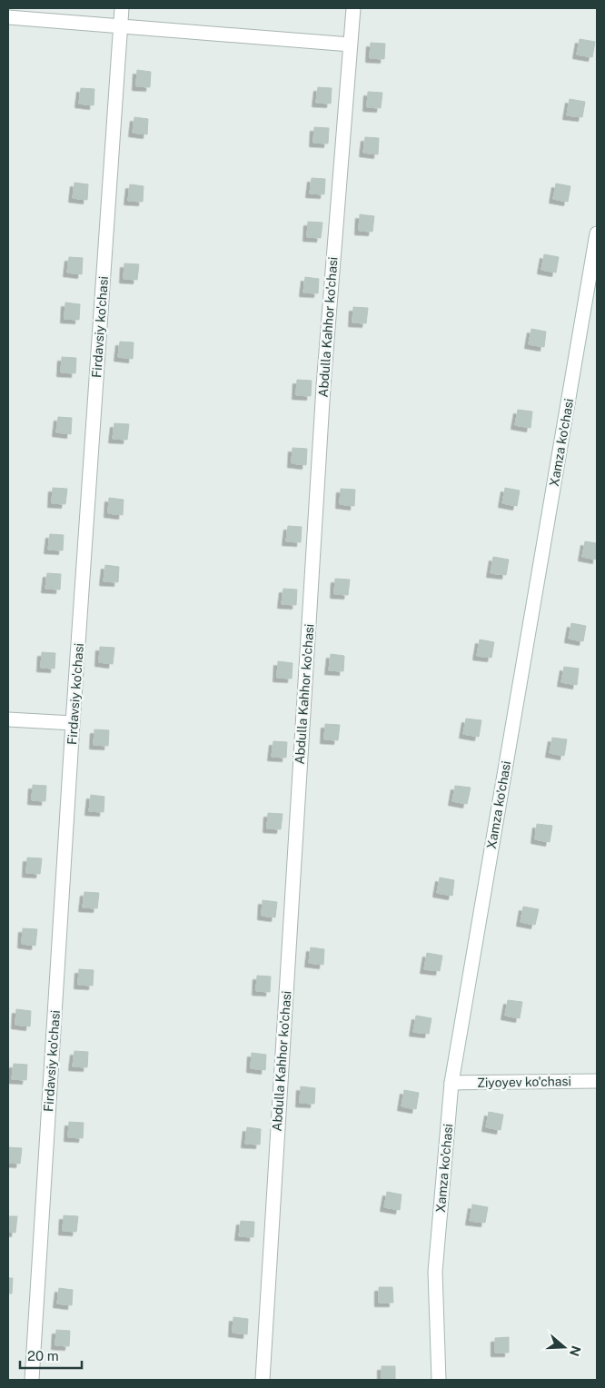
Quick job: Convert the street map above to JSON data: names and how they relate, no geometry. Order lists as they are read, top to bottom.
{
  "streets": {
    "street": [
      "Firdavsiy ko'chasi",
      "Abdulla Kahhor ko'chasi",
      "Xamza ko'chasi",
      "Ziyoyev ko'chasi"
    ]
  },
  "crossings": [
    ["Xamza ko'chasi", "Ziyoyev ko'chasi"]
  ],
  "scale_bar": "20 m",
  "north": "right"
}
